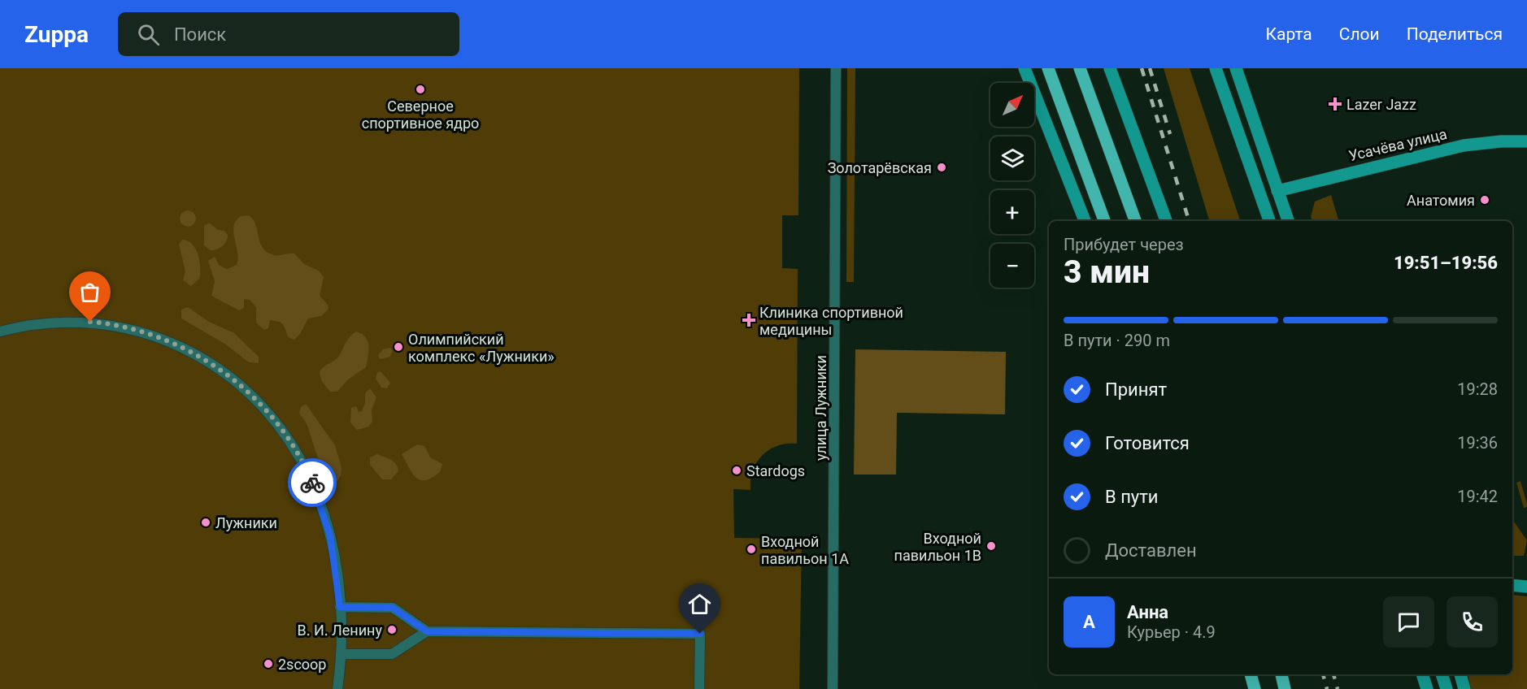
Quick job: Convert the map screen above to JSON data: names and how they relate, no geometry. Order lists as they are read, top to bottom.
{
  "streets": {
    "main road": ["Усачёва улица"],
    "street": ["улица Лужники"]
  },
  "places": {
    "other": [
      "Северное спортивное ядро",
      "Золотарёвская",
      "Анатомия",
      "Олимпийский комплекс «Лужники»",
      "Stardogs",
      "Лужники",
      "Входной павильон 1B",
      "Входной павильон 1A",
      "В. И. Ленину",
      "2scoop"
    ],
    "health": ["Lazer Jazz", "Клиника спортивной медицины"]
  },
  "north": "top right",
  "page": {
    "header": "Zuppa",
    "search": "Поиск",
    "nav": ["Карта", "Слои", "Поделиться"],
    "map_buttons": ["+", "−"],
    "heading": ["3 мин", "Прибудет через", "19:51–19:56"],
    "panel": ["Анна", "Курьер · 4.9"],
    "bar": "В пути · 290 m",
    "list": [
      ["Принят", "19:28"],
      ["Готовится", "19:36"],
      ["В пути", "19:42"],
      "Доставлен"
    ],
    "round": "А"
  }
}
